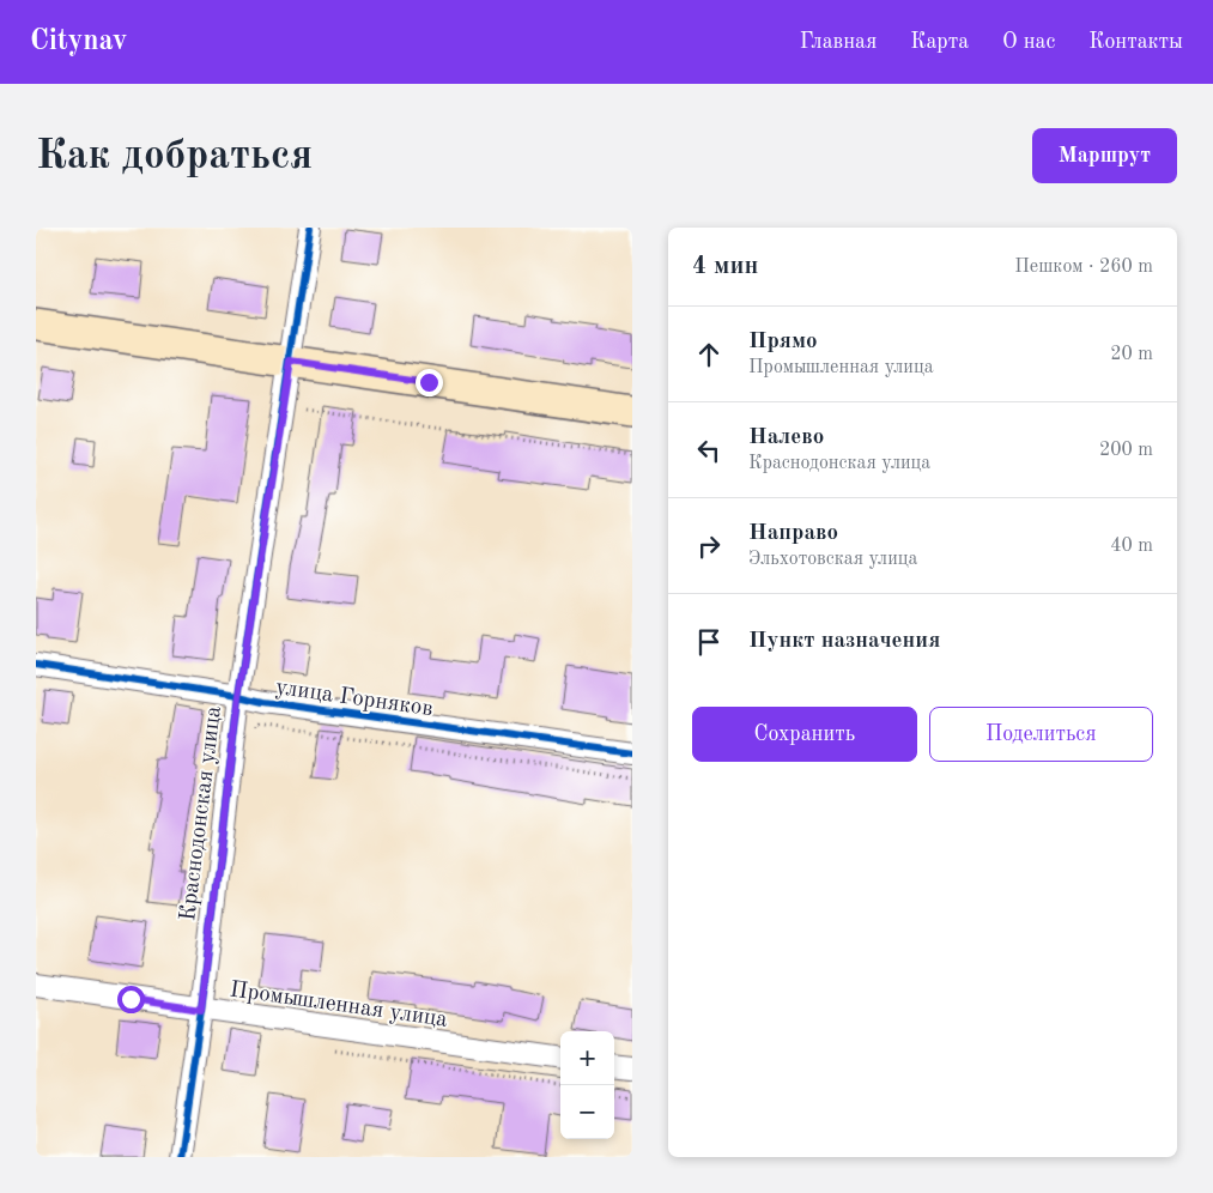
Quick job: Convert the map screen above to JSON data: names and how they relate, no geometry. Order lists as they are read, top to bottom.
{
  "streets": {
    "street": ["улица Горняков", "Краснодонская улица", "Промышленная улица"]
  },
  "crossings": [
    ["улица Горняков", "Краснодонская улица"],
    ["Краснодонская улица", "Промышленная улица"]
  ],
  "page": {
    "header": "Citynav",
    "nav": [
      "Главная",
      "Карта",
      "О нас",
      "Контакты"
    ],
    "buttons": [
      "Маршрут",
      ["Сохранить", "Поделиться"]
    ],
    "title": "Как добраться",
    "heading": ["4 мин", "Пешком · 260 m"],
    "list": [
      ["Прямо", "Промышленная улица", "20 m"],
      ["Налево", "Краснодонская улица", "200 m"],
      ["Направо", "Эльхотовская улица", "40 m"],
      "Пункт назначения"
    ],
    "map_buttons": ["+", "−"]
  }
}
